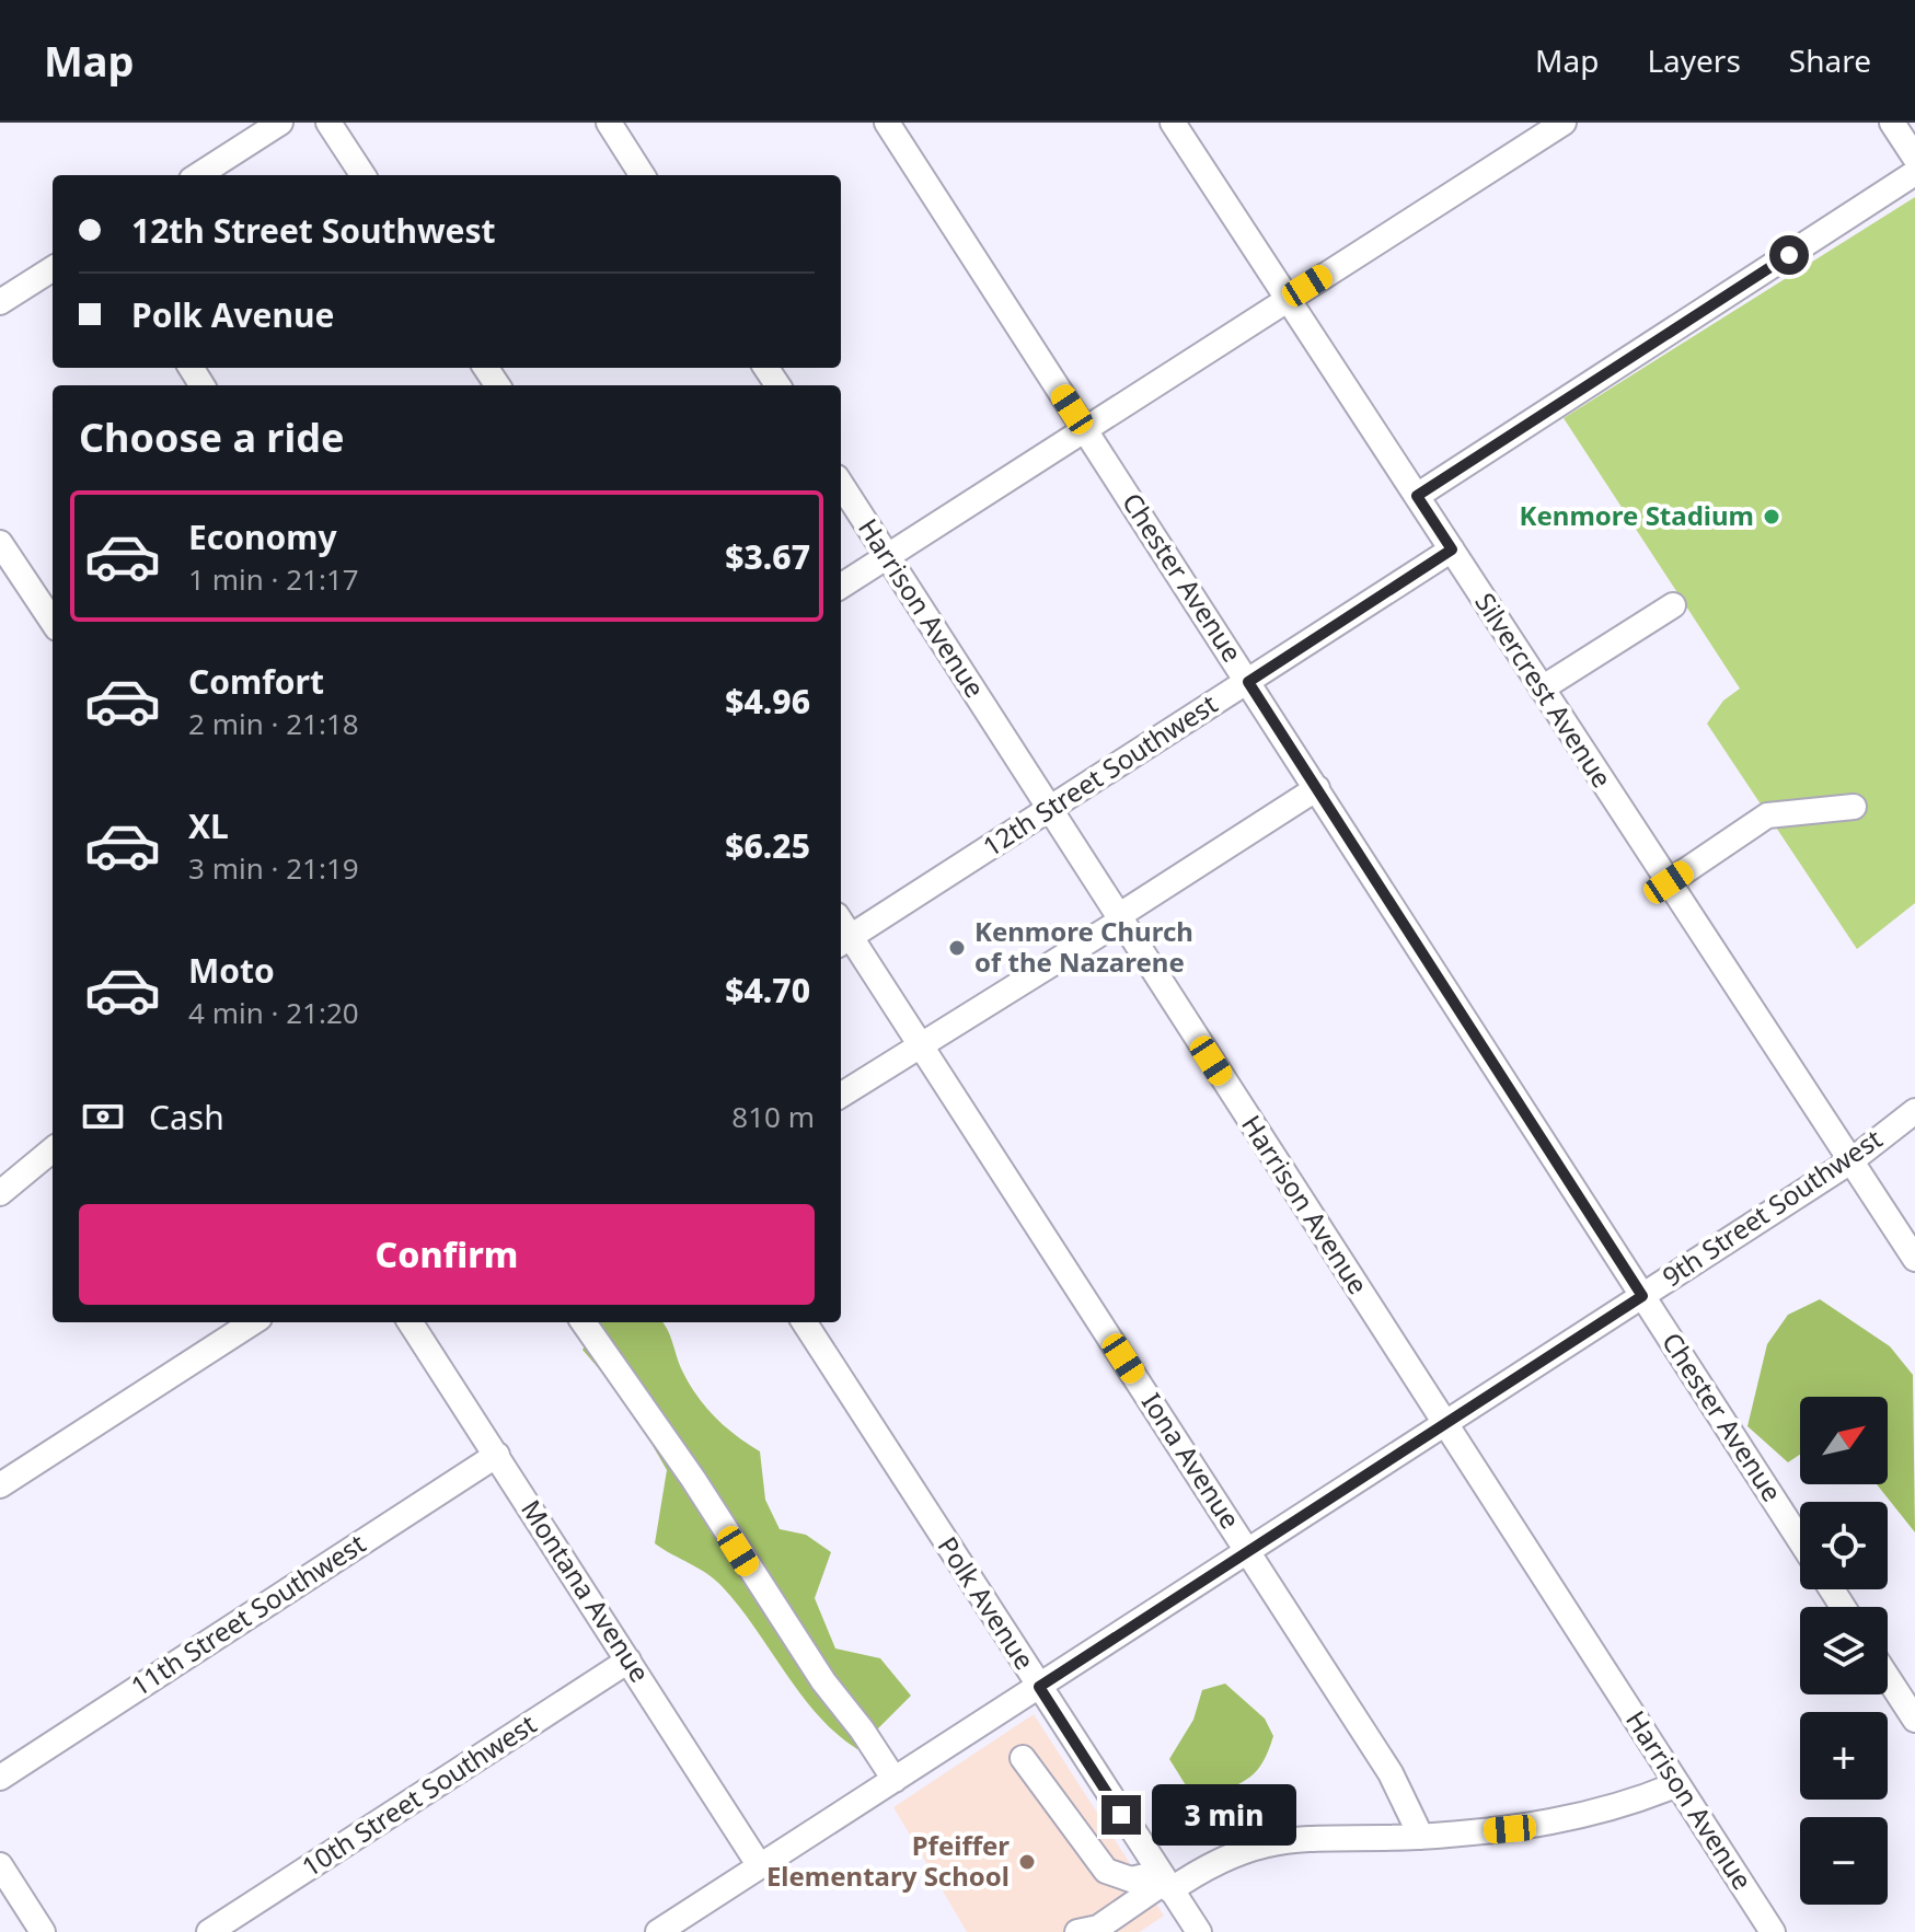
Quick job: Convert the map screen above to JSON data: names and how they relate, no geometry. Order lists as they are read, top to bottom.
{
  "streets": {
    "street": [
      "Chester Avenue",
      "Harrison Avenue",
      "Silvercrest Avenue",
      "12th Street Southwest",
      "9th Street Southwest",
      "Iona Avenue",
      "Montana Avenue",
      "Polk Avenue",
      "11th Street Southwest",
      "10th Street Southwest"
    ]
  },
  "crossings": [
    ["Chester Avenue", "12th Street Southwest"],
    ["Chester Avenue", "9th Street Southwest"],
    ["Harrison Avenue", "12th Street Southwest"],
    ["Harrison Avenue", "9th Street Southwest"],
    ["Silvercrest Avenue", "12th Street Southwest"],
    ["Silvercrest Avenue", "9th Street Southwest"],
    ["12th Street Southwest", "Iona Avenue"],
    ["9th Street Southwest", "Iona Avenue"],
    ["9th Street Southwest", "Montana Avenue"],
    ["9th Street Southwest", "Polk Avenue"],
    ["Montana Avenue", "11th Street Southwest"],
    ["Montana Avenue", "10th Street Southwest"]
  ],
  "places": ["Kenmore Stadium", "Kenmore Church of the Nazarene", "Pfeiffer Elementary School"],
  "north": "top right",
  "page": {
    "header": "Map",
    "nav": ["Map", "Layers", "Share"],
    "banner": ["12th Street Southwest", "Polk Avenue"],
    "heading": "Choose a ride",
    "list": [
      {
        "name": "Economy",
        "note": "1 min · 21:17",
        "value": "$3.67"
      },
      {
        "name": "Comfort",
        "note": "2 min · 21:18",
        "value": "$4.96"
      },
      {
        "name": "XL",
        "note": "3 min · 21:19",
        "value": "$6.25"
      },
      {
        "name": "Moto",
        "note": "4 min · 21:20",
        "value": "$4.70"
      }
    ],
    "pay": ["Cash", "810 m"],
    "buttons": "Confirm",
    "map_buttons": ["+", "−"],
    "bubble": "3 min"
  }
}
